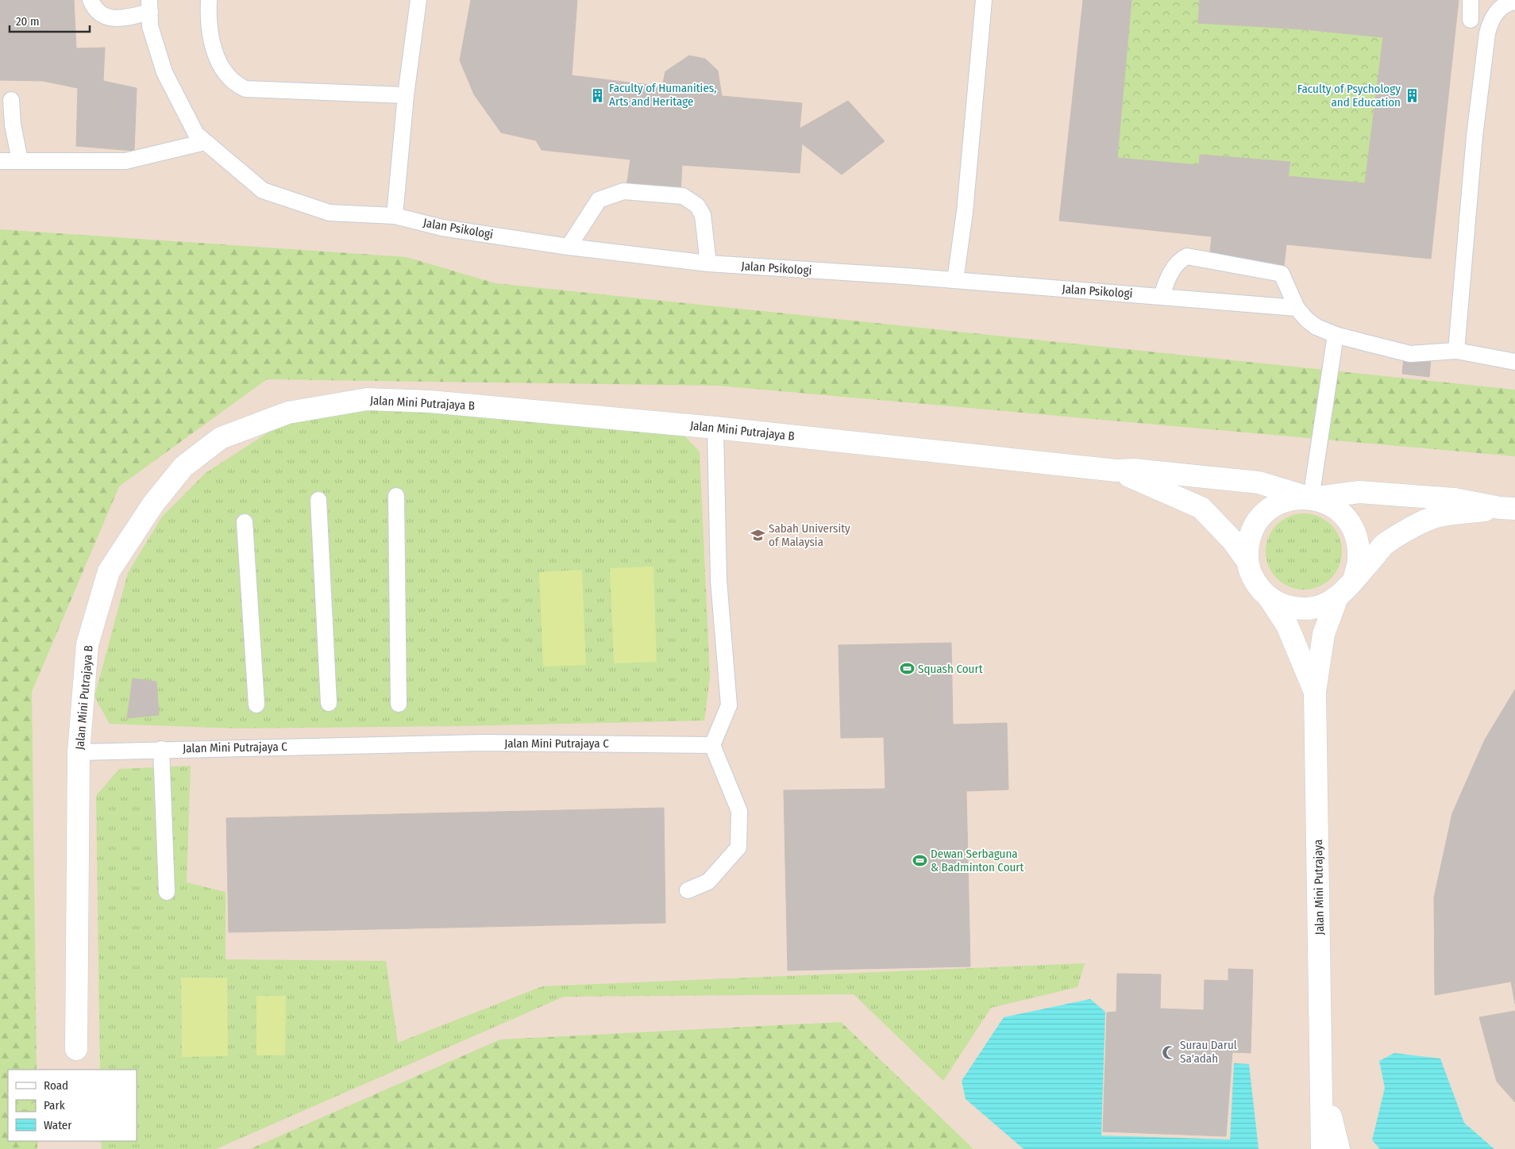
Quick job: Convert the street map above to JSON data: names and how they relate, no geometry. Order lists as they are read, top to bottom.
{
  "streets": {
    "street": ["Jalan Mini Putrajaya B", "Jalan Mini Putrajaya"],
    "lane": ["Jalan Psikologi", "Jalan Mini Putrajaya C"]
  },
  "crossings": [
    ["Jalan Mini Putrajaya B", "Jalan Mini Putrajaya C"]
  ],
  "places": {
    "building": ["Faculty of Humanities, Arts and Heritage", "Faculty of Psychology and Education"],
    "school or university": ["Sabah University of Malaysia"],
    "sports": ["Squash Court", "Dewan Serbaguna & Badminton Court"],
    "mosque": ["Surau Darul Sa'adah"]
  },
  "legend": ["Road", "Park", "Water"],
  "scale_bar": "20 m"
}
